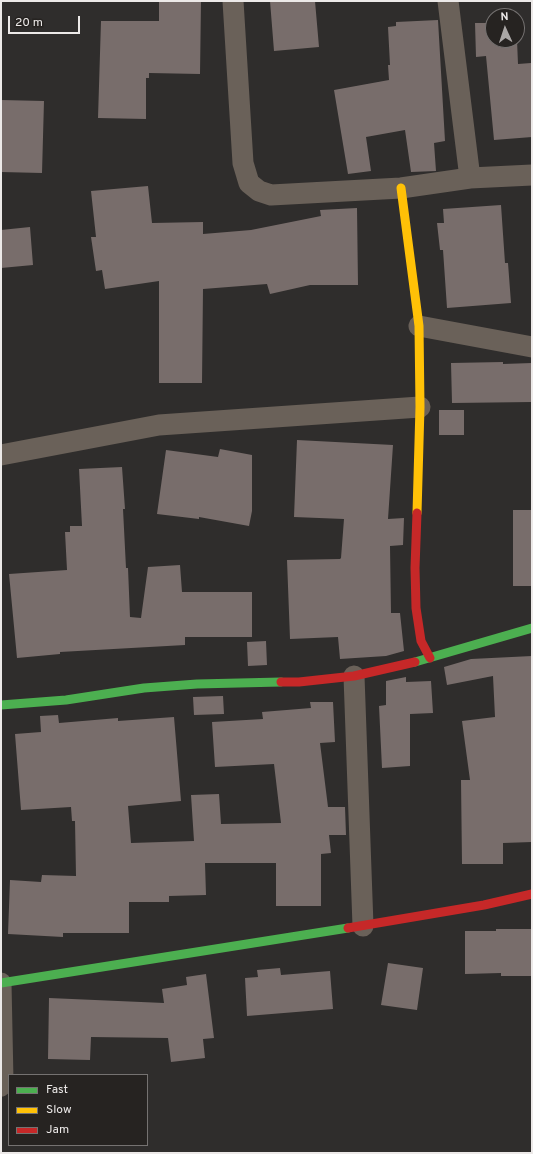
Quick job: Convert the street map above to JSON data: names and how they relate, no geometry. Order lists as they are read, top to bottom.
{
  "legend": ["Fast", "Slow", "Jam"],
  "scale_bar": "20 m",
  "north": "top"
}
